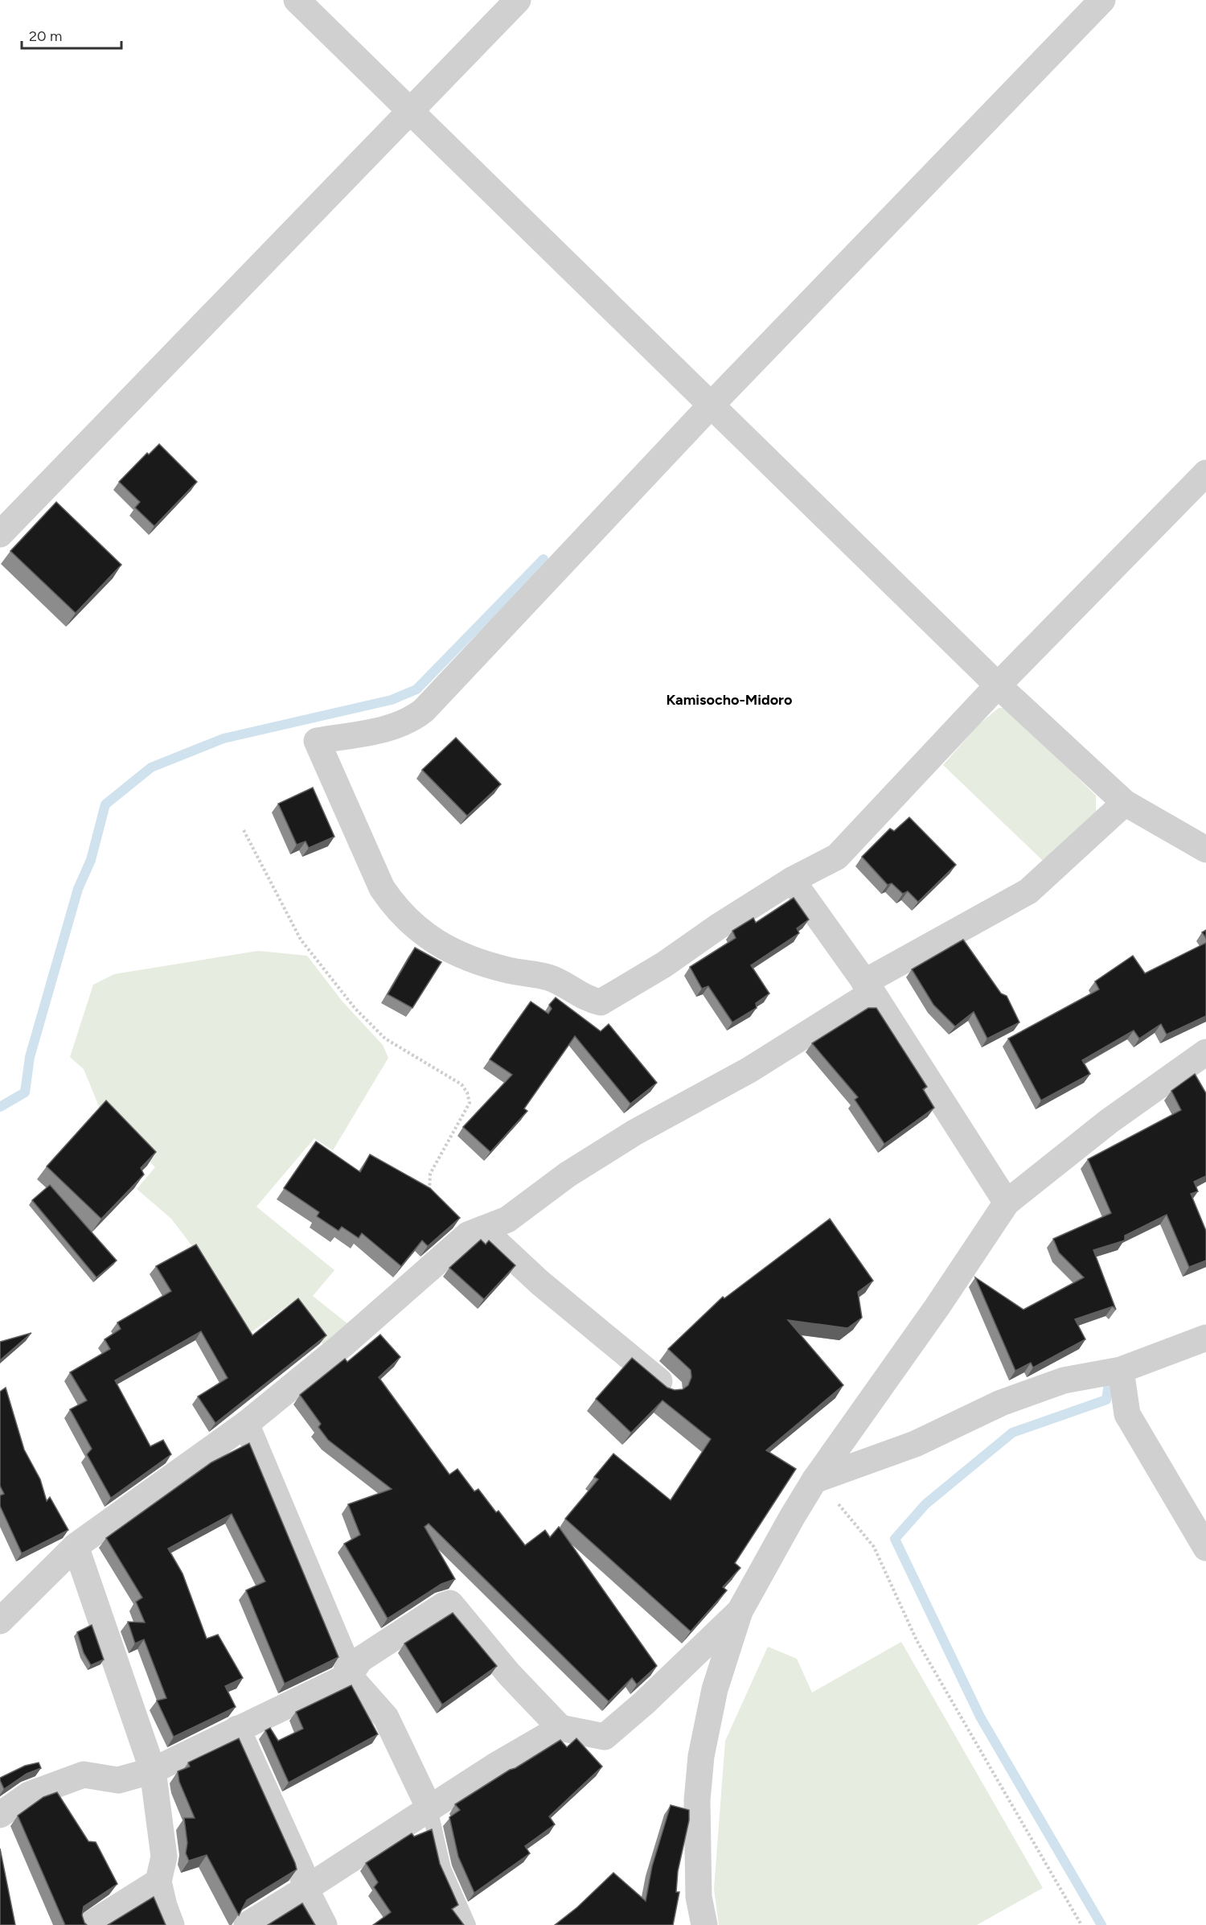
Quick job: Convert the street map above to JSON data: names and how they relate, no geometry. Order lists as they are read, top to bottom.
{
  "districts": ["Kamisocho-Midoro"],
  "scale_bar": "20 m"
}
